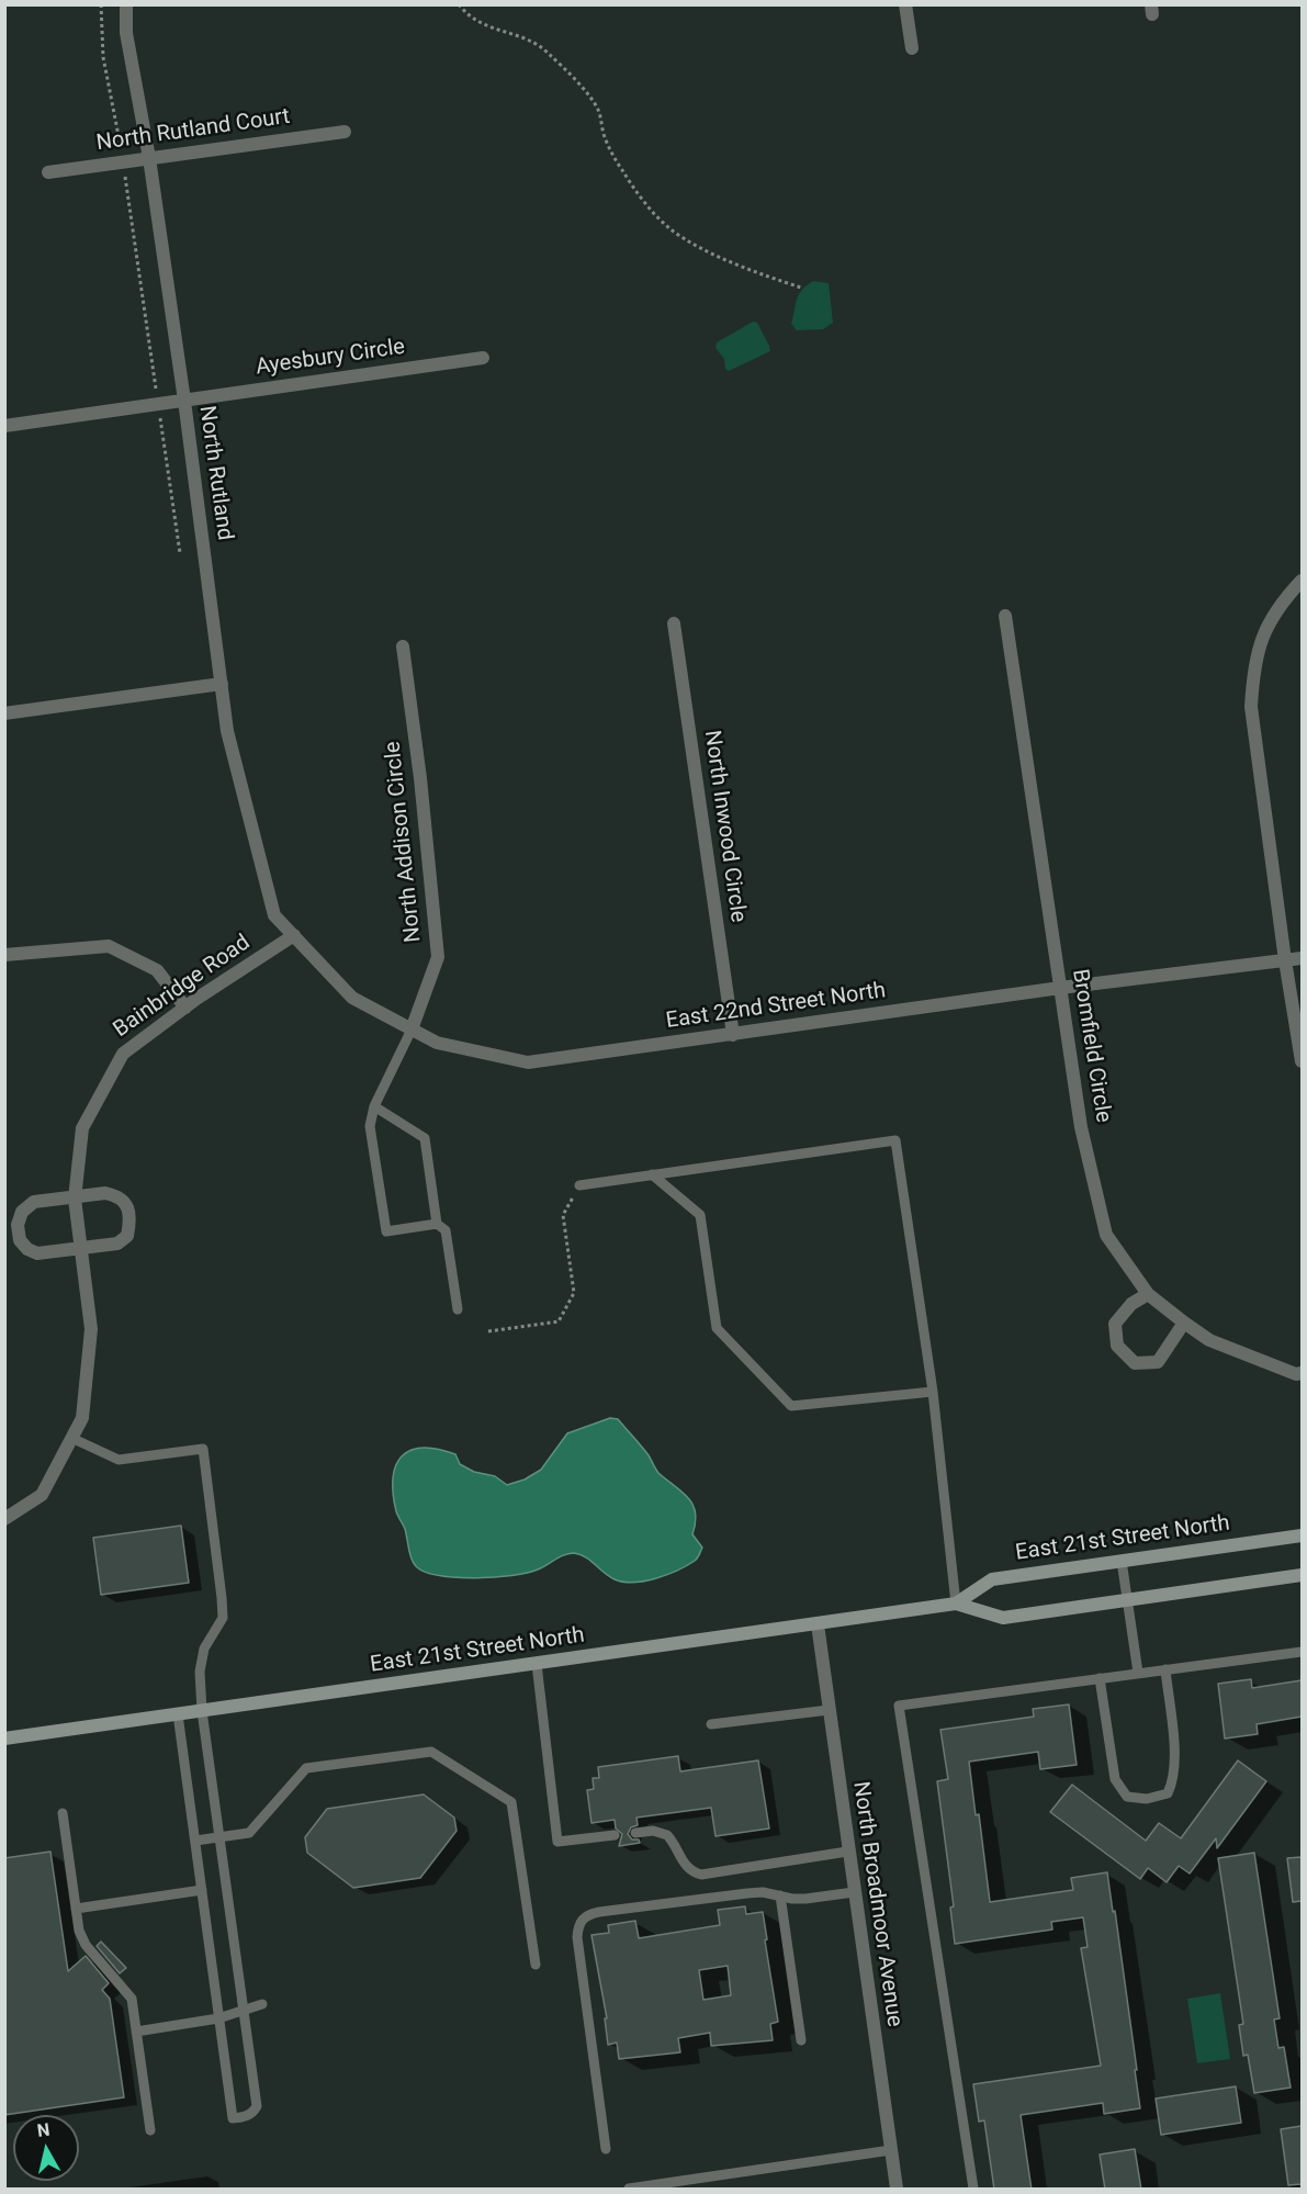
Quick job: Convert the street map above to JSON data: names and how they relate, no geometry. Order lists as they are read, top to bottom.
{
  "streets": {
    "main road": ["East 21st Street North"],
    "street": [
      "North Rutland Court",
      "Ayesbury Circle",
      "North Rutland",
      "North Inwood Circle",
      "North Addison Circle",
      "Bainbridge Road",
      "East 22nd Street North",
      "Bromfield Circle",
      "North Broadmoor Avenue"
    ]
  },
  "crossings": [
    ["North Rutland Court", "North Rutland"],
    ["Ayesbury Circle", "North Rutland"],
    ["North Rutland", "Bainbridge Road"],
    ["North Rutland", "East 22nd Street North"],
    ["North Inwood Circle", "East 22nd Street North"],
    ["North Addison Circle", "East 22nd Street North"],
    ["Bainbridge Road", "East 22nd Street North"],
    ["East 22nd Street North", "Bromfield Circle"],
    ["East 21st Street North", "North Broadmoor Avenue"]
  ],
  "north": "top"
}
